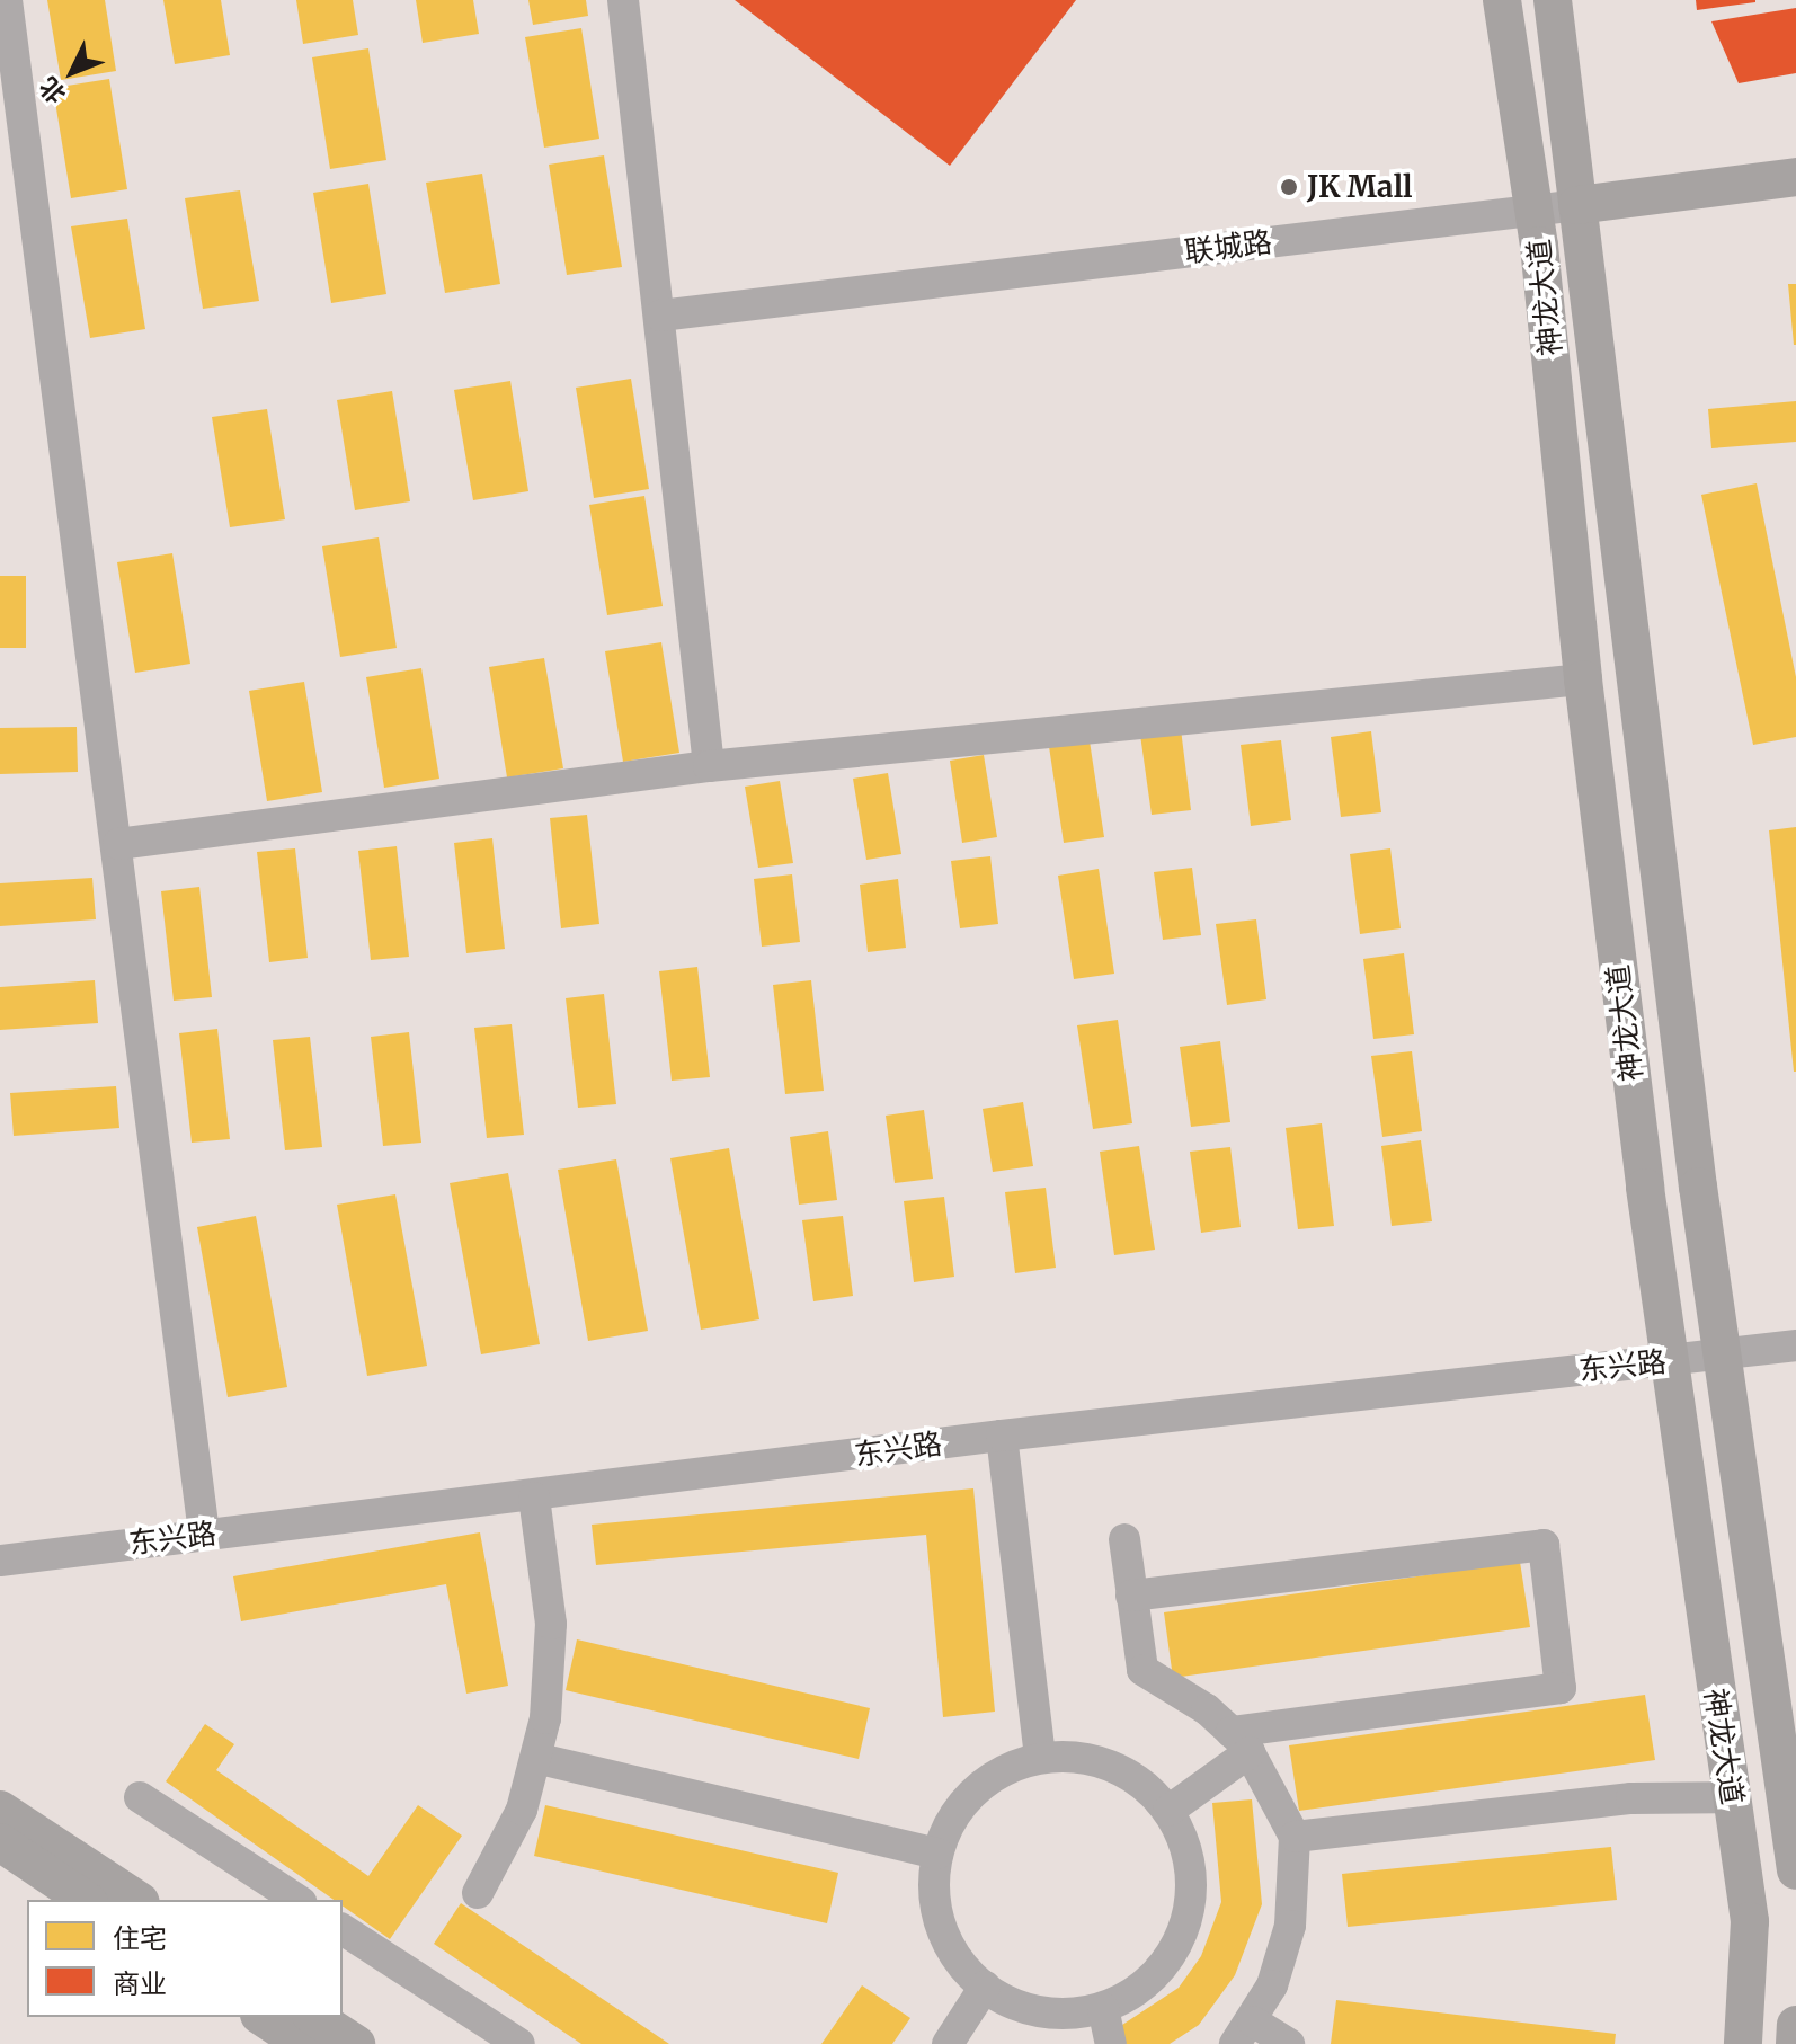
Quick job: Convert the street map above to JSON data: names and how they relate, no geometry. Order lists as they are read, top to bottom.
{
  "streets": {
    "main road": ["联城路", "神龙大道"],
    "street": ["东兴路"]
  },
  "crossings": [
    ["联城路", "神龙大道"],
    ["神龙大道", "东兴路"]
  ],
  "places": ["JK Mall"],
  "legend": ["住宅", "商业"],
  "north": "bottom left"
}
